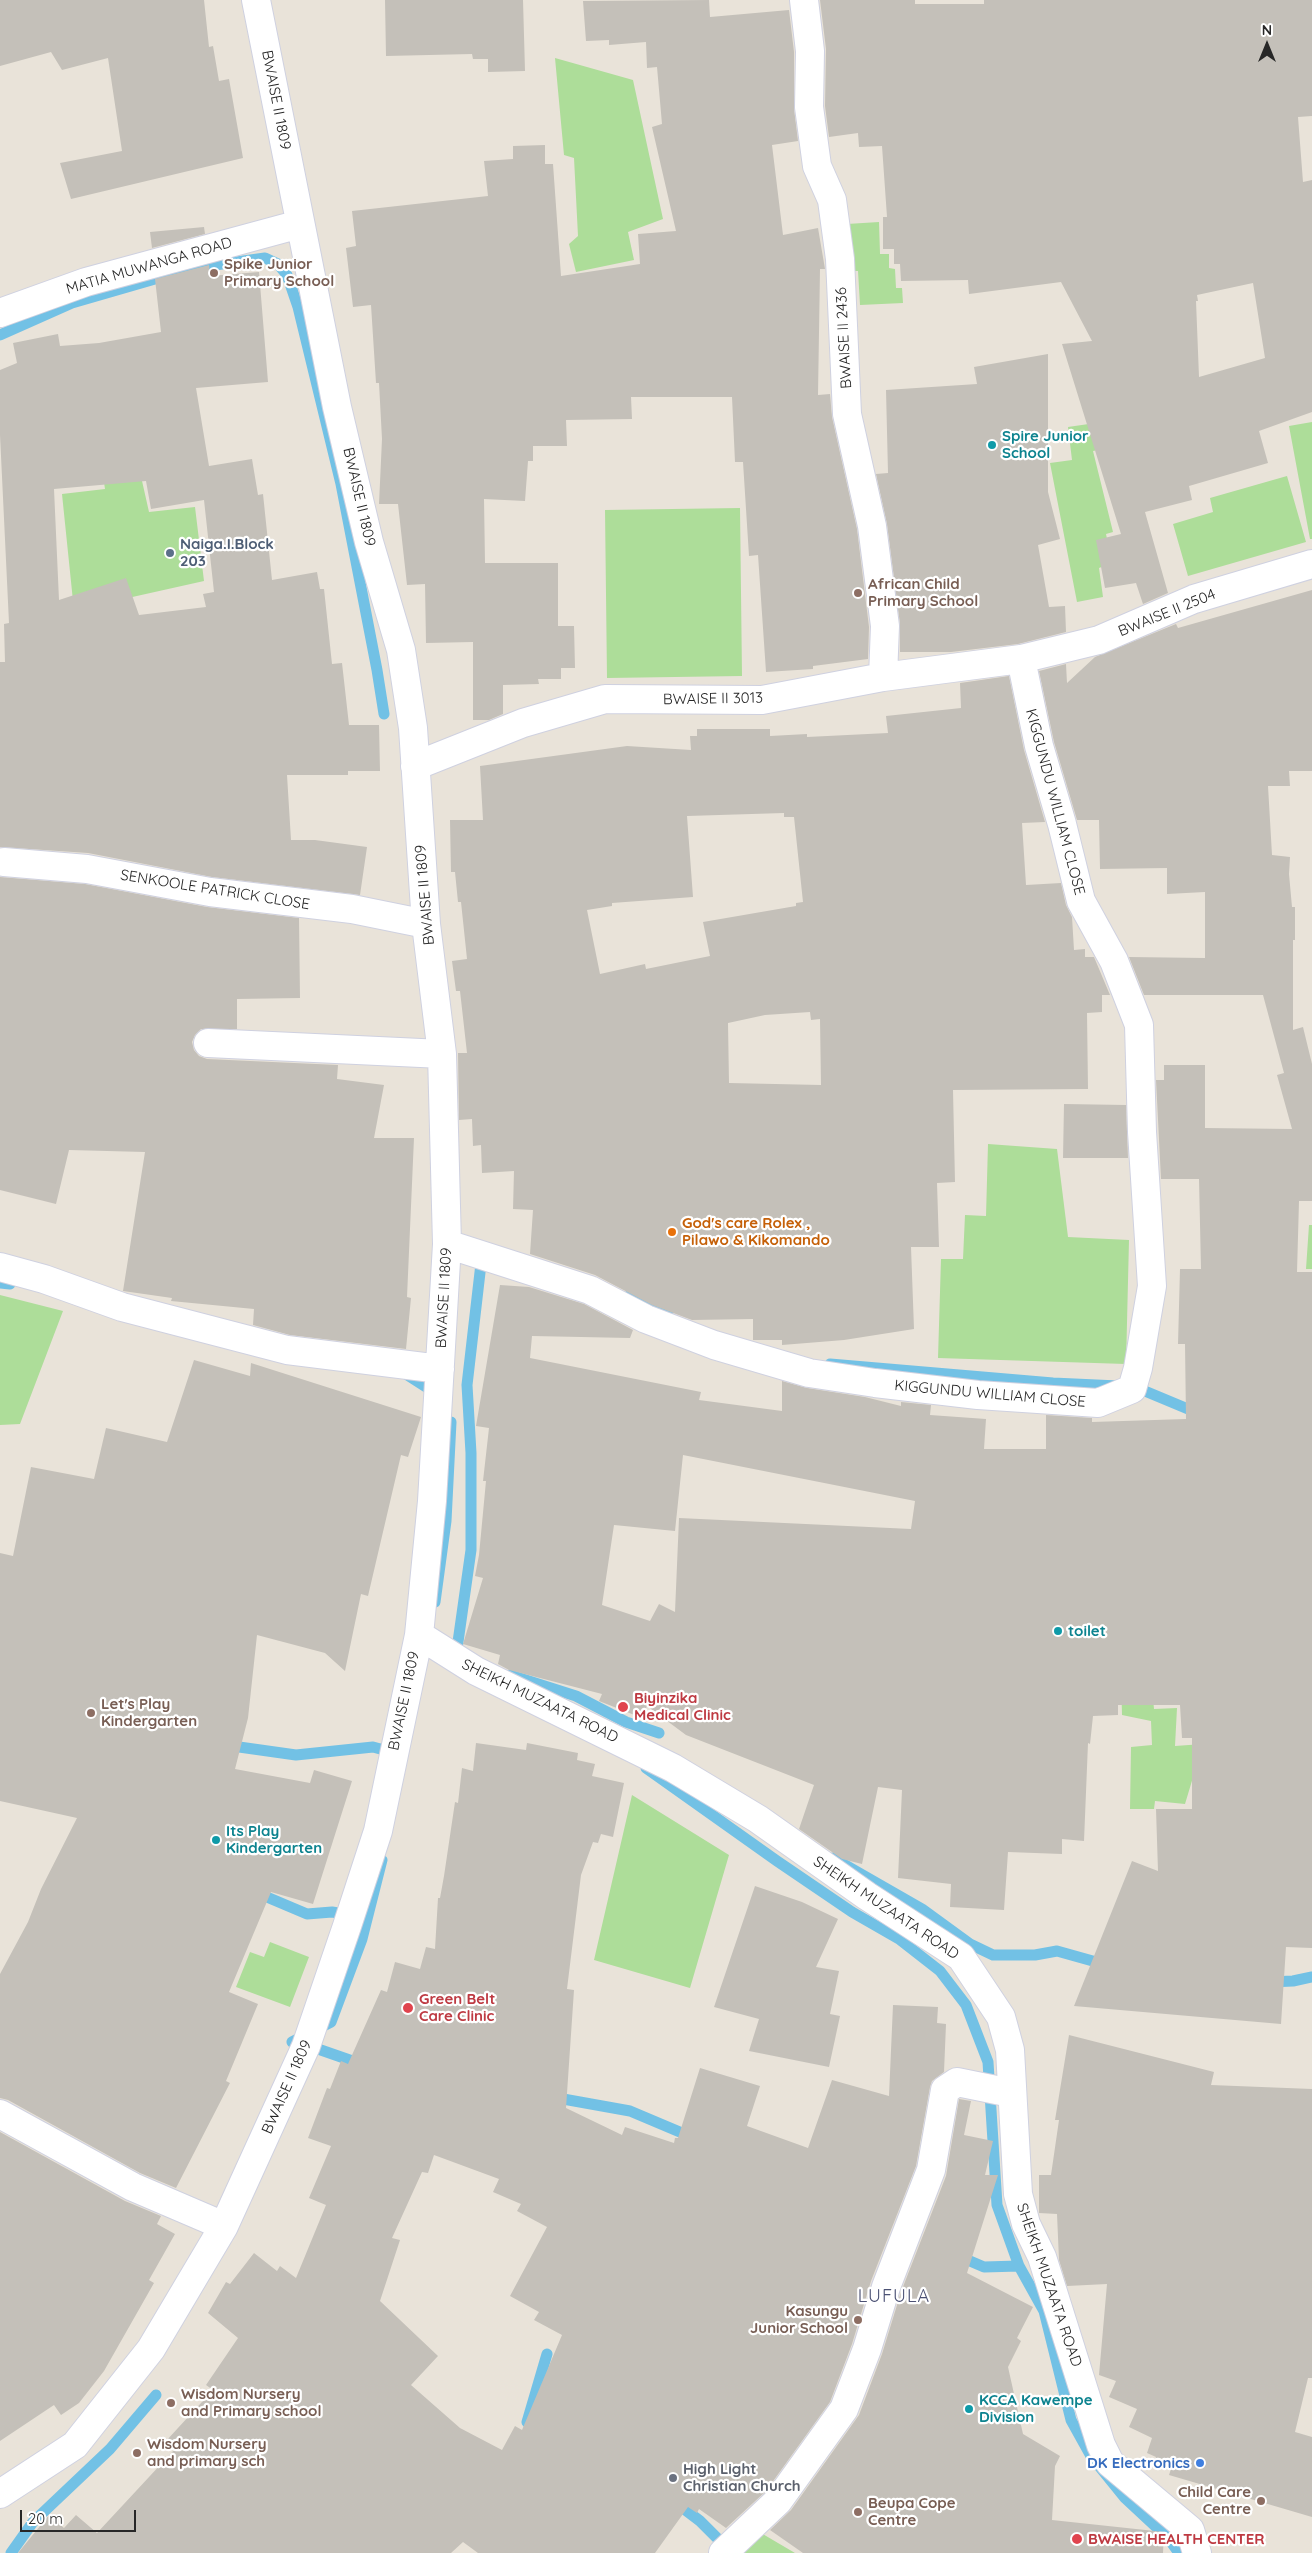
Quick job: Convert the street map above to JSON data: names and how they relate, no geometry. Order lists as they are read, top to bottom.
{
  "streets": {
    "street": [
      "BWAISE II 1809",
      "MATIA MUWANGA ROAD",
      "BWAISE II 2436",
      "BWAISE II 2504",
      "BWAISE II 3013",
      "KIGGUNDU WILLIAM CLOSE",
      "SENKOOLE PATRICK CLOSE",
      "SHEIKH MUZAATA ROAD"
    ]
  },
  "crossings": [
    ["BWAISE II 1809", "MATIA MUWANGA ROAD"],
    ["BWAISE II 1809", "BWAISE II 3013"],
    ["BWAISE II 1809", "KIGGUNDU WILLIAM CLOSE"],
    ["BWAISE II 1809", "SENKOOLE PATRICK CLOSE"],
    ["BWAISE II 1809", "SHEIKH MUZAATA ROAD"],
    ["BWAISE II 2436", "BWAISE II 3013"],
    ["BWAISE II 2504", "BWAISE II 3013"],
    ["BWAISE II 2504", "KIGGUNDU WILLIAM CLOSE"],
    ["BWAISE II 3013", "KIGGUNDU WILLIAM CLOSE"]
  ],
  "districts": ["LUFULA"],
  "places": [
    "Spike Junior Primary School",
    "Spire Junior School",
    "Naiga.I.Block 203",
    "African Child Primary School",
    "God's care Rolex , Pilawo & Kikomando",
    "toilet",
    "Biyinzika Medical Clinic",
    "Let's Play Kindergarten",
    "Its Play Kindergarten",
    "Green Belt Care Clinic",
    "Kasungu Junior School",
    "Wisdom Nursery and Primary school",
    "KCCA Kawempe Division",
    "Wisdom Nursery and primary sch",
    "DK Electronics",
    "High Light Christian Church",
    "Child Care Centre",
    "Beupa Cope Centre",
    "BWAISE HEALTH CENTER"
  ],
  "scale_bar": "20 m",
  "north": "top"
}
